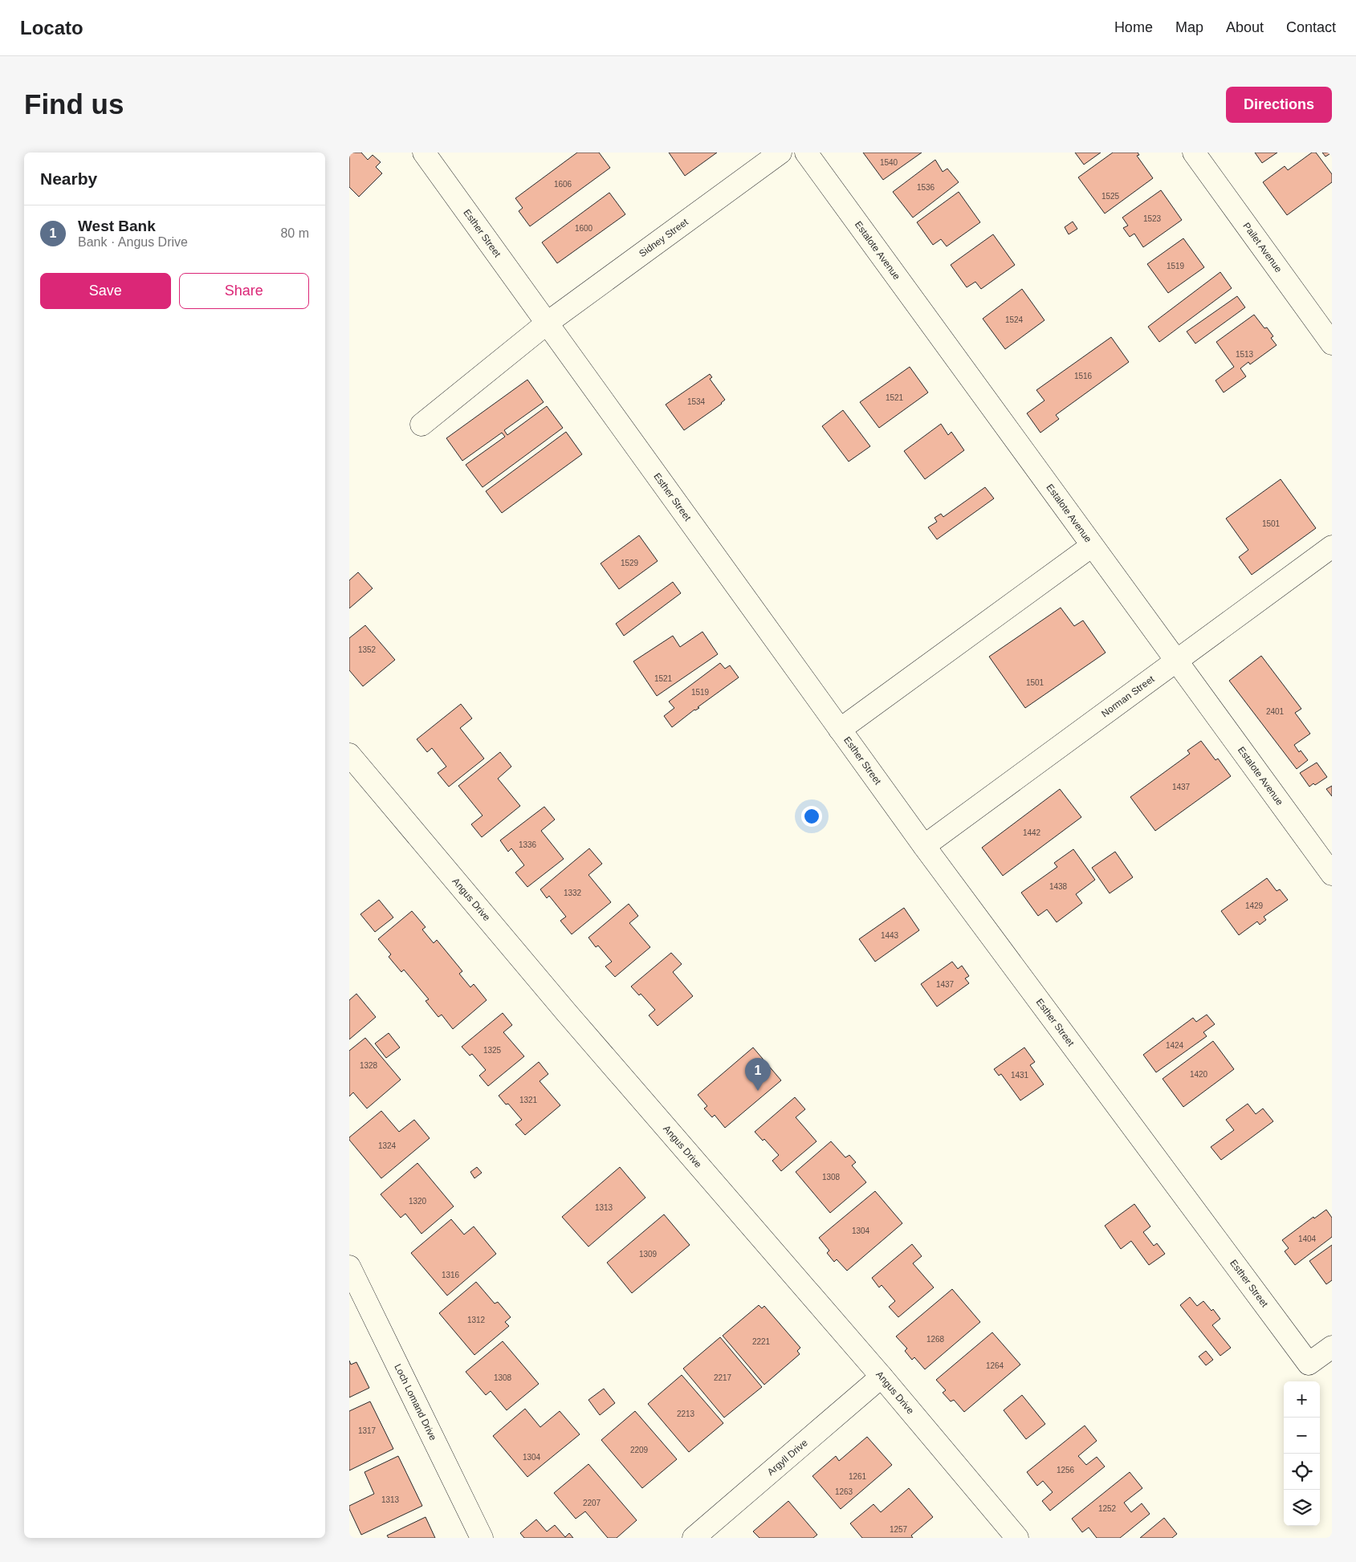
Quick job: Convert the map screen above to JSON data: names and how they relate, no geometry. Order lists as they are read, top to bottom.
{
  "streets": {
    "street": [
      "Esther Street",
      "Sidney Street",
      "Pailet Avenue",
      "Estalote Avenue",
      "Norman Street",
      "Angus Drive",
      "Loch Lomand Drive",
      "Argyll Drive"
    ]
  },
  "crossings": [
    ["Esther Street", "Sidney Street"],
    ["Esther Street", "Norman Street"],
    ["Estalote Avenue", "Norman Street"],
    ["Angus Drive", "Argyll Drive"]
  ],
  "house_numbers": [
    "1540",
    "1606",
    "1536",
    "1525",
    "1523",
    "1600",
    "1519",
    "1524",
    "1513",
    "1516",
    "1521",
    "1534",
    "1501",
    "1529",
    "1352",
    "1521",
    "1501",
    "1519",
    "2401",
    "1437",
    "1442",
    "1336",
    "1438",
    "1332",
    "1429",
    "1443",
    "1437",
    "1424",
    "1325",
    "1328",
    "1420",
    "1431",
    "1321",
    "1324",
    "1308",
    "1320",
    "1313",
    "1304",
    "1404",
    "1309",
    "1316",
    "1312",
    "1268",
    "2221",
    "1264",
    "1308",
    "2217",
    "2213",
    "1317",
    "2209",
    "1304",
    "1256",
    "1261",
    "1263",
    "1313",
    "2207",
    "1252",
    "1257"
  ],
  "page": {
    "header": "Locato",
    "nav": [
      "Home",
      "Map",
      "About",
      "Contact"
    ],
    "buttons": [
      "Directions",
      ["Save", "Share"]
    ],
    "title": "Find us",
    "heading": "Nearby",
    "list": [
      {
        "mark": "1",
        "name": "West Bank",
        "note": "Bank · Angus Drive",
        "value": "80 m"
      }
    ],
    "pins": "1",
    "map_buttons": ["+", "−"]
  }
}
